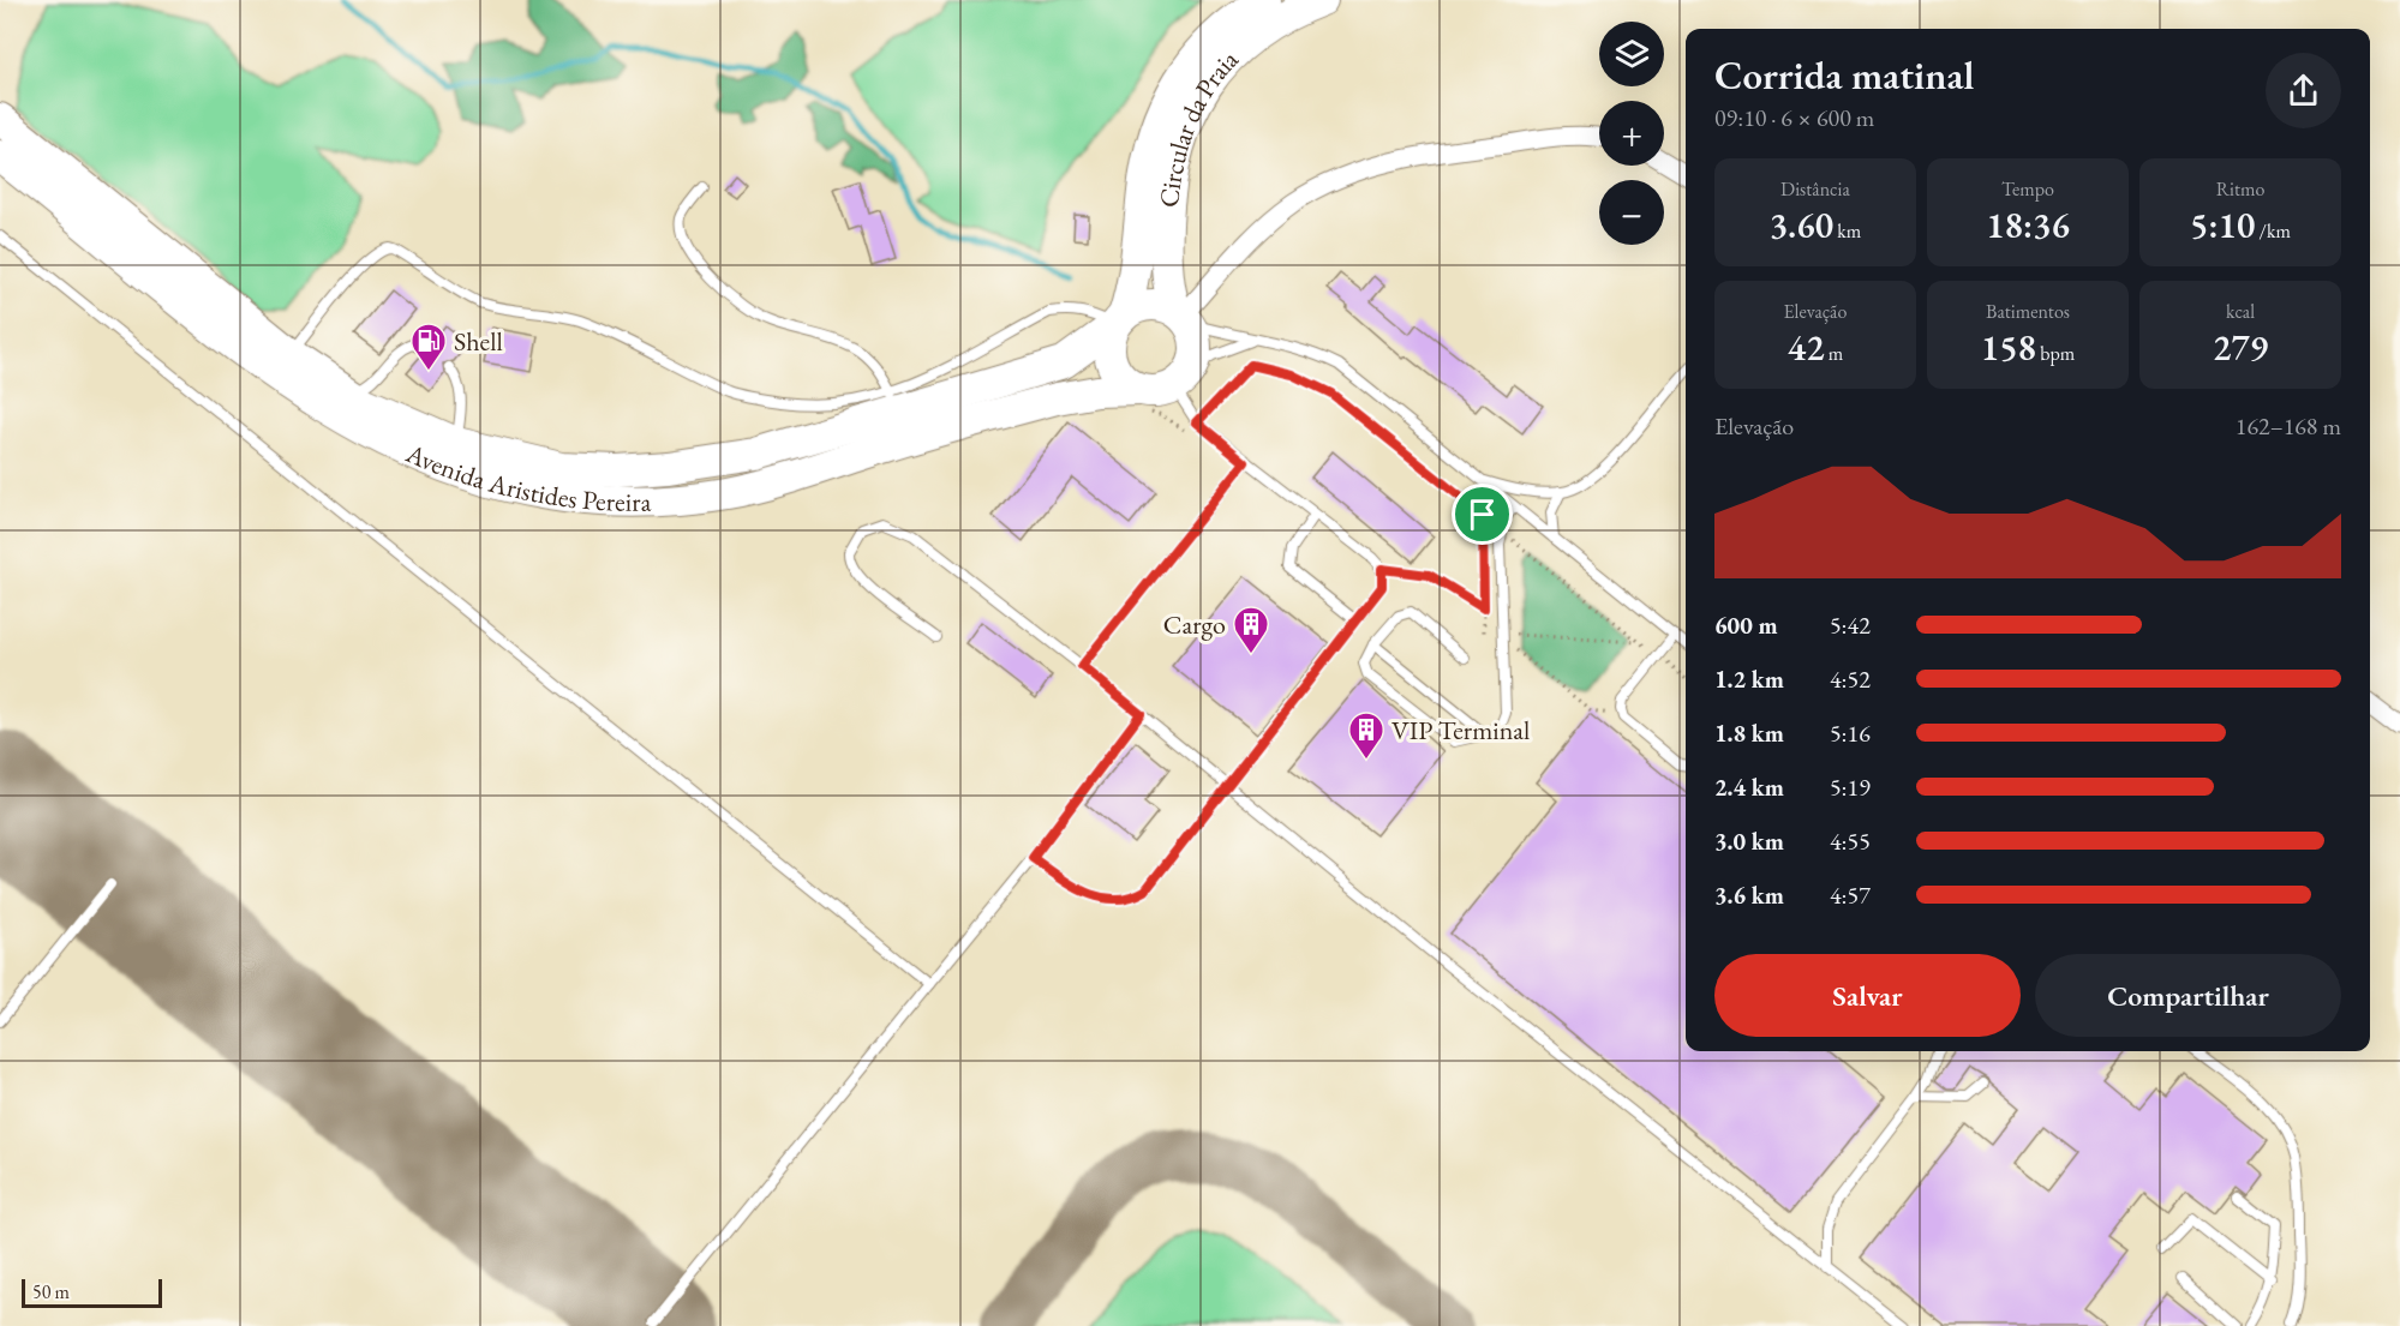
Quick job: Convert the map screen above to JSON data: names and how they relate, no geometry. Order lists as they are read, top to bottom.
{
  "streets": {
    "highway": ["Circular da Praia", "Avenida Aristides Pereira"]
  },
  "crossings": [
    ["Circular da Praia", "Avenida Aristides Pereira"]
  ],
  "places": {
    "fuel station": ["Shell"],
    "building": ["Cargo", "VIP Terminal"]
  },
  "scale_bar": "50 m",
  "page": {
    "map_buttons": ["+", "−"],
    "heading": ["Corrida matinal", "09:10 · 6 × 600 m"],
    "stats": [
      ["Distância", "3.60 km"],
      ["Tempo", "18:36"],
      ["Ritmo", "5:10 /km"],
      ["Elevação", "42 m"],
      ["Batimentos", "158 bpm"],
      ["kcal", "279"]
    ],
    "chart": ["Elevação", "162–168 m"],
    "list": [
      {
        "name": "600 m",
        "note": "5:42"
      },
      {
        "name": "1.2 km",
        "note": "4:52"
      },
      {
        "name": "1.8 km",
        "note": "5:16"
      },
      {
        "name": "2.4 km",
        "note": "5:19"
      },
      {
        "name": "3.0 km",
        "note": "4:55"
      },
      {
        "name": "3.6 km",
        "note": "4:57"
      }
    ],
    "buttons": ["Salvar", "Compartilhar"],
    "scale": "50 m"
  }
}
